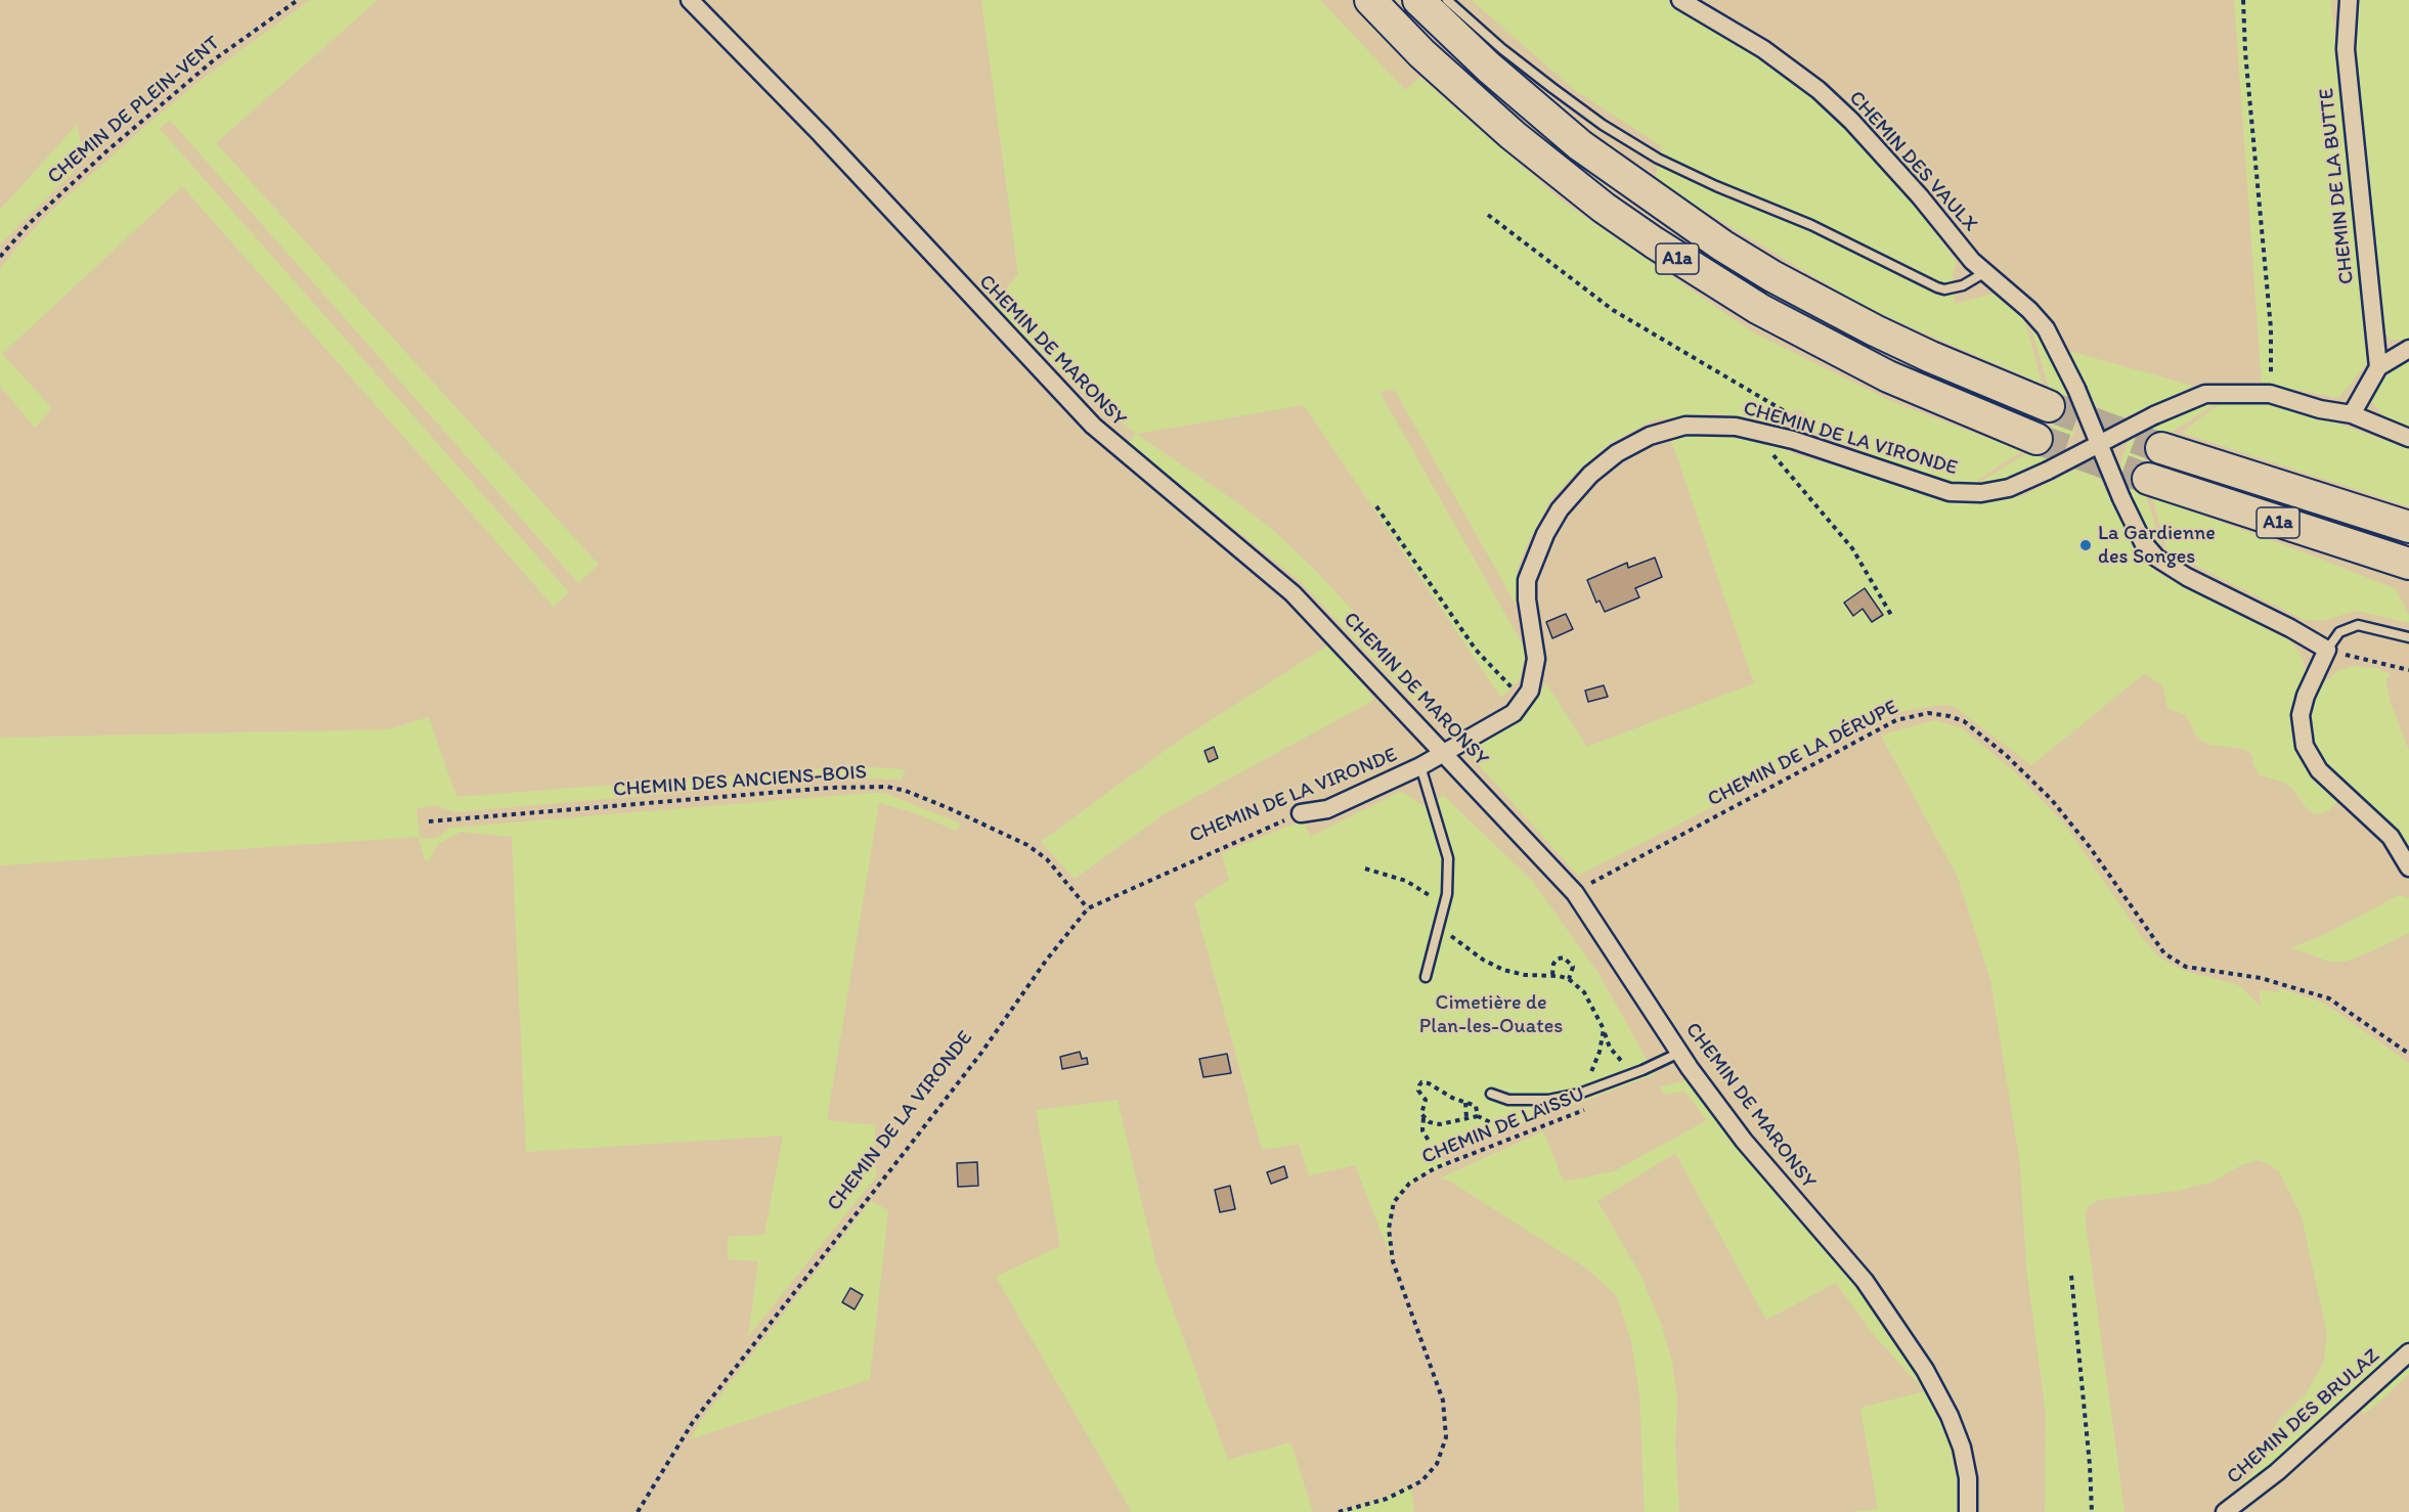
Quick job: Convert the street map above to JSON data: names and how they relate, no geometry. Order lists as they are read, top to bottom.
{
  "streets": {
    "highway": ["A1a"],
    "street": [
      "CHEMIN DES VAULX",
      "CHEMIN DE LA BUTTE",
      "CHEMIN DE MARONSY",
      "CHEMIN DE LA VIRONDE",
      "CHEMIN DES BRULAZ"
    ],
    "path": [
      "CHEMIN DE PLEIN-VENT",
      "CHEMIN DE LA DÉRUPE",
      "CHEMIN DES ANCIENS-BOIS",
      "CHEMIN DE LAISSU"
    ]
  },
  "crossings": [
    ["CHEMIN DES VAULX", "CHEMIN DE LA VIRONDE"],
    ["CHEMIN DE MARONSY", "CHEMIN DE LA VIRONDE"],
    ["CHEMIN DE MARONSY", "CHEMIN DE LA DÉRUPE"],
    ["CHEMIN DE LA VIRONDE", "CHEMIN DES ANCIENS-BOIS"]
  ],
  "parks": ["Cimetière de Plan-les-Ouates"],
  "places": ["La Gardienne des Songes"]
}
